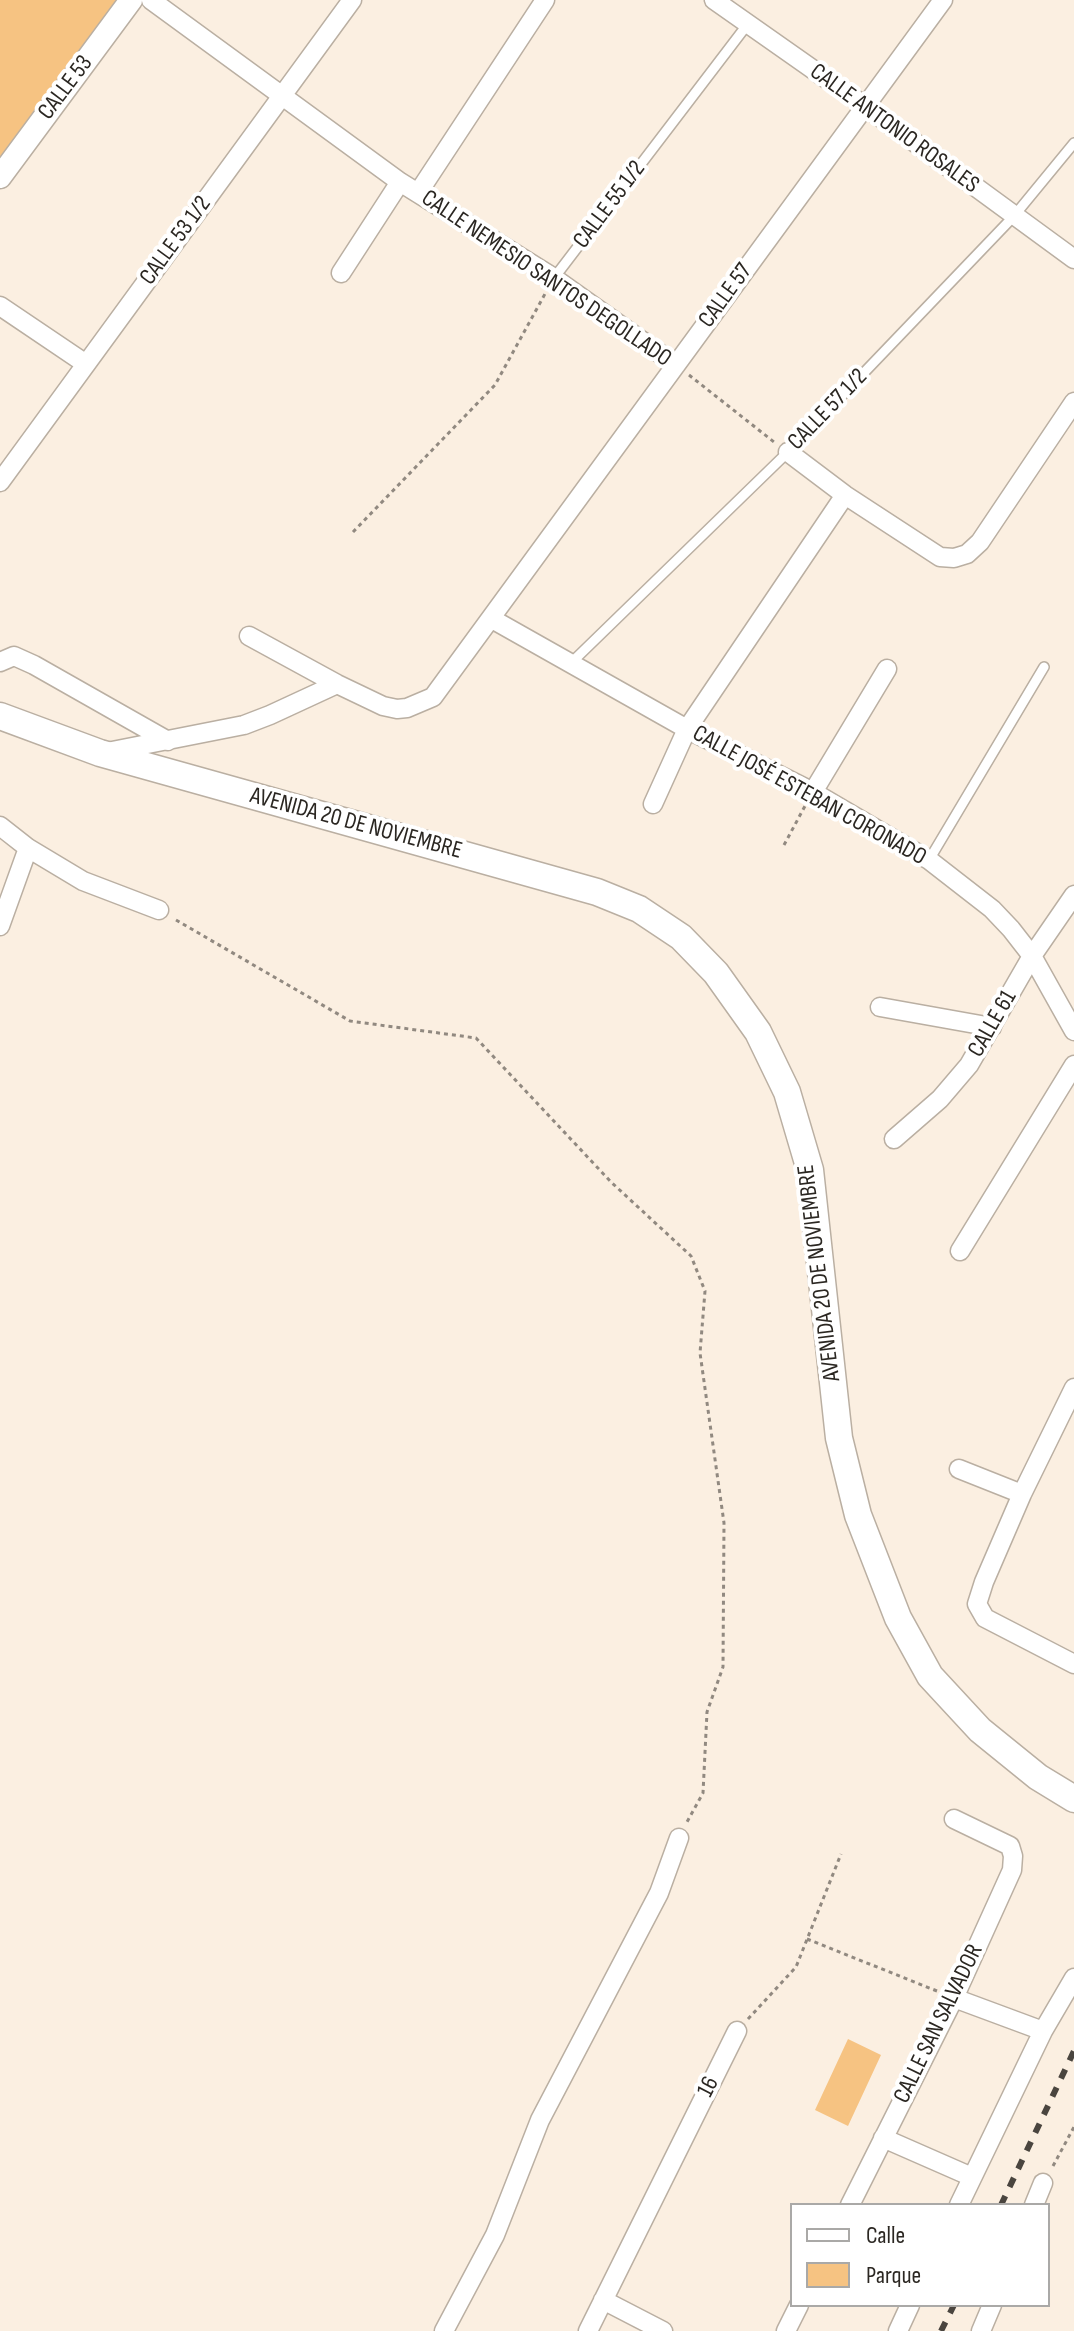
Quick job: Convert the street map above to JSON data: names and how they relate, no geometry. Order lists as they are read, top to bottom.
{
  "streets": {
    "main road": ["AVENIDA 20 DE NOVIEMBRE"],
    "street": [
      "CALLE 53",
      "CALLE ANTONIO ROSALES",
      "CALLE 53 1/2",
      "CALLE NEMESIO SANTOS DEGOLLADO",
      "CALLE 57",
      "CALLE JOSÉ ESTEBAN CORONADO",
      "CALLE 61",
      "CALLE SAN SALVADOR",
      "16"
    ],
    "lane": ["CALLE 55 1/2", "CALLE 57 1/2"]
  },
  "crossings": [
    ["CALLE ANTONIO ROSALES", "CALLE 55 1/2"],
    ["CALLE ANTONIO ROSALES", "CALLE 57"],
    ["CALLE ANTONIO ROSALES", "CALLE 57 1/2"],
    ["CALLE 55 1/2", "CALLE NEMESIO SANTOS DEGOLLADO"],
    ["CALLE 53 1/2", "CALLE NEMESIO SANTOS DEGOLLADO"],
    ["CALLE NEMESIO SANTOS DEGOLLADO", "CALLE 57"],
    ["CALLE NEMESIO SANTOS DEGOLLADO", "CALLE 57 1/2"],
    ["CALLE 57", "CALLE JOSÉ ESTEBAN CORONADO"],
    ["CALLE 57 1/2", "CALLE JOSÉ ESTEBAN CORONADO"],
    ["CALLE JOSÉ ESTEBAN CORONADO", "CALLE 61"]
  ],
  "legend": ["Calle", "Parque"]
}
